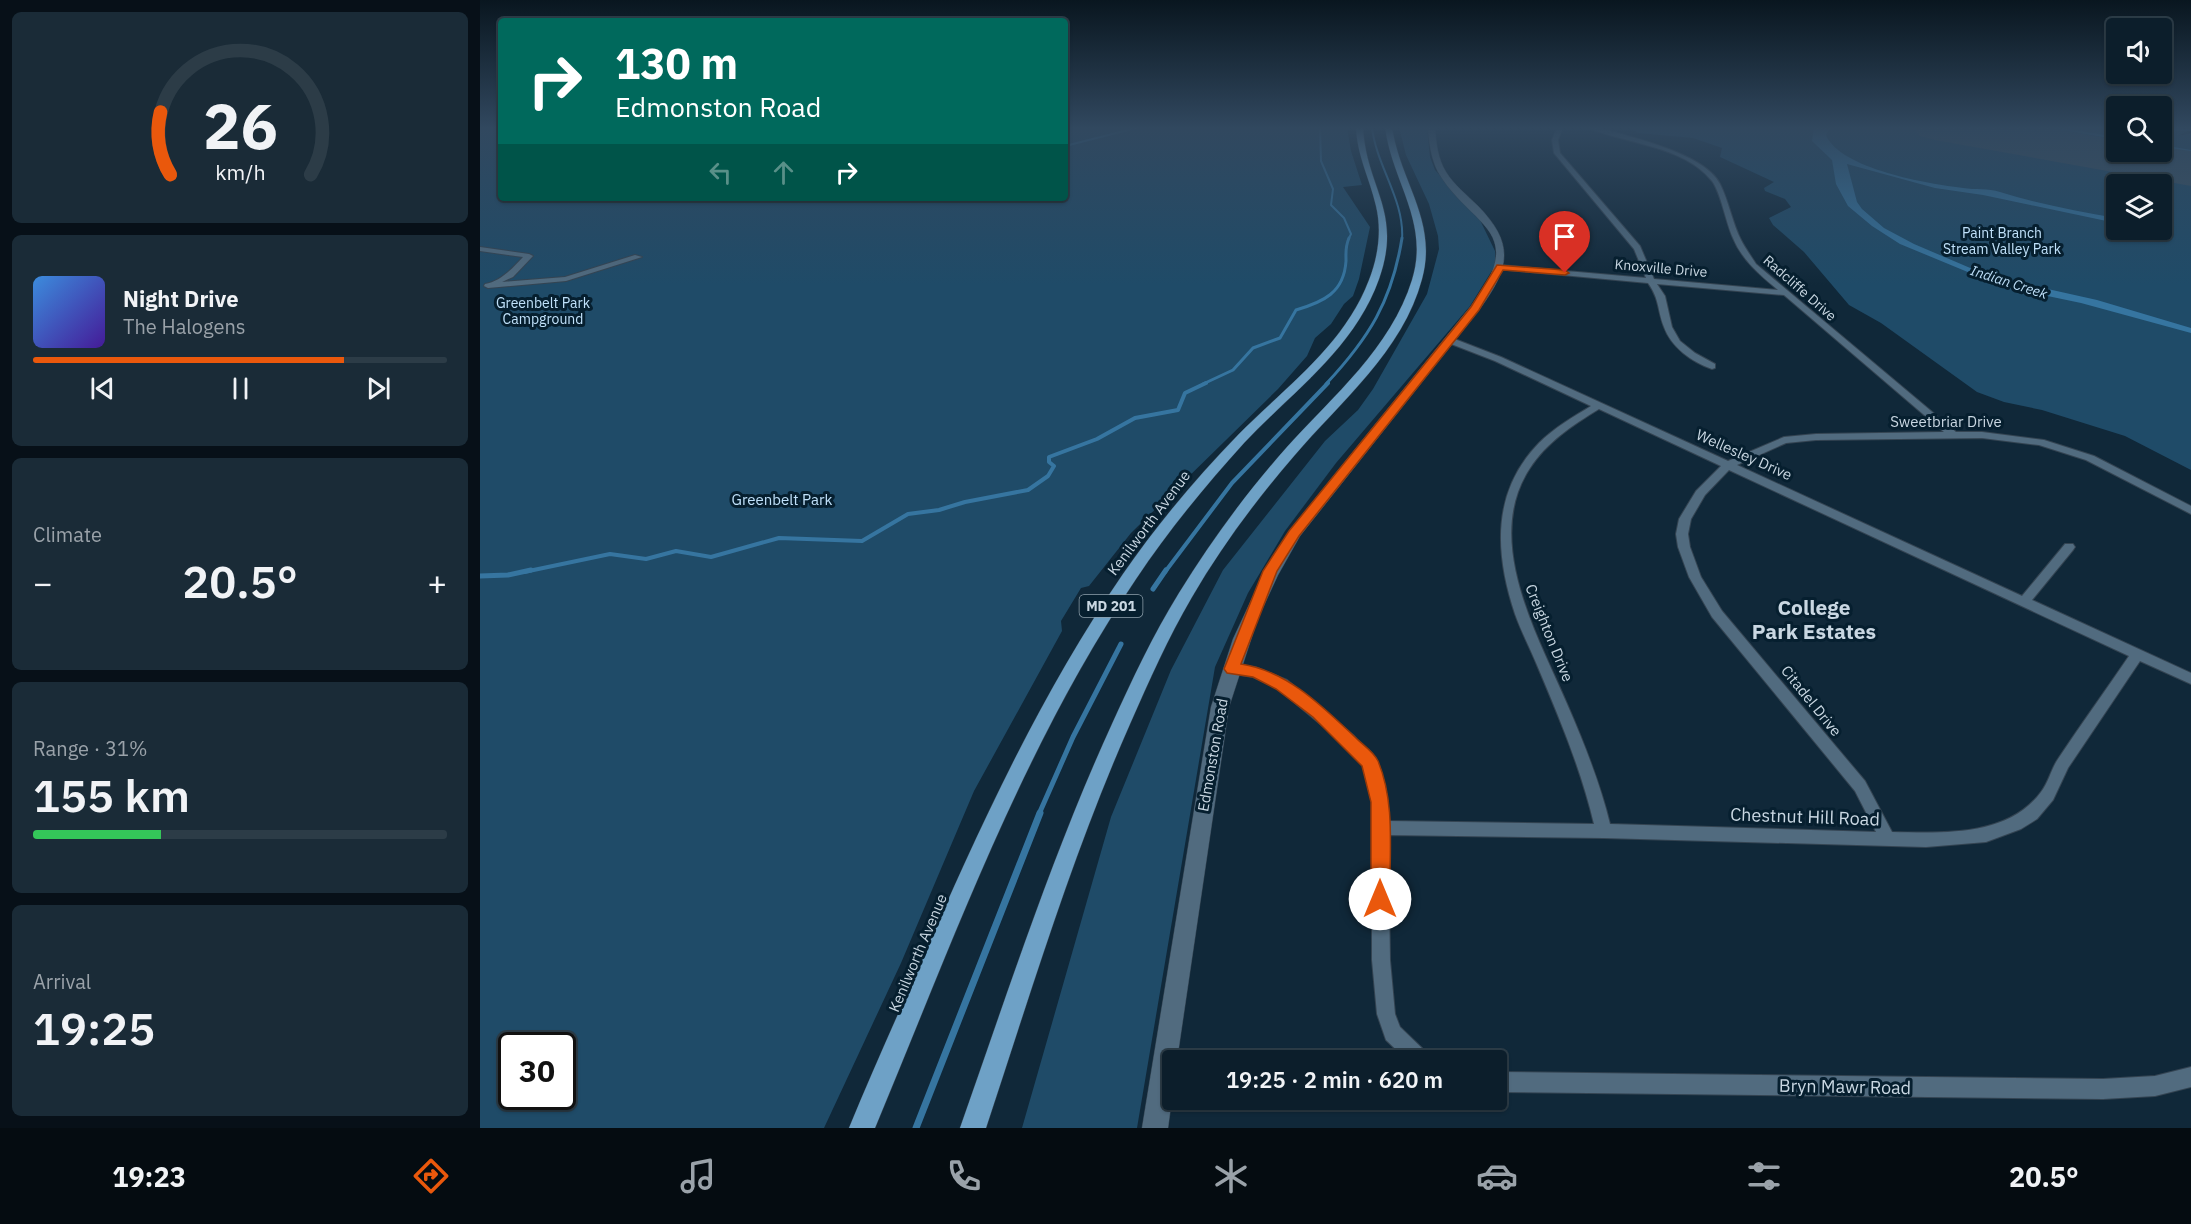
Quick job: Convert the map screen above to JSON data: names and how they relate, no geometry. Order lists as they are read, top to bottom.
{
  "streets": {
    "main road": ["Kenilworth Avenue", "MD 201"],
    "street": [
      "Knoxville Drive",
      "Radcliffe Drive",
      "Sweetbriar Drive",
      "Wellesley Drive",
      "Creighton Drive",
      "Citadel Drive",
      "Edmonston Road",
      "Chestnut Hill Road",
      "Bryn Mawr Road"
    ]
  },
  "crossings": [
    ["Knoxville Drive", "Radcliffe Drive"],
    ["Knoxville Drive", "Edmonston Road"],
    ["Radcliffe Drive", "Sweetbriar Drive"],
    ["Sweetbriar Drive", "Wellesley Drive"],
    ["Sweetbriar Drive", "Citadel Drive"],
    ["Wellesley Drive", "Creighton Drive"],
    ["Wellesley Drive", "Citadel Drive"],
    ["Wellesley Drive", "Edmonston Road"],
    ["Wellesley Drive", "Chestnut Hill Road"],
    ["Creighton Drive", "Chestnut Hill Road"],
    ["Citadel Drive", "Chestnut Hill Road"]
  ],
  "districts": ["College Park Estates"],
  "water": ["Indian Creek"],
  "parks": ["Paint Branch Stream Valley Park", "Greenbelt Park Campground", "Greenbelt Park"],
  "page": {
    "turn": ["130 m", "Edmonston Road"],
    "song": ["Night Drive", "The Halogens"],
    "tile": [
      "Climate",
      ["Range · 31%", "155 km"],
      ["Arrival", "19:25"]
    ],
    "heat": ["−", "20.5°", "+"],
    "limit": "30",
    "trip": "19:25 · 2 min · 620 m",
    "tabs": ["19:23", "20.5°"],
    "gauge": ["26", "km/h"]
  }
}
